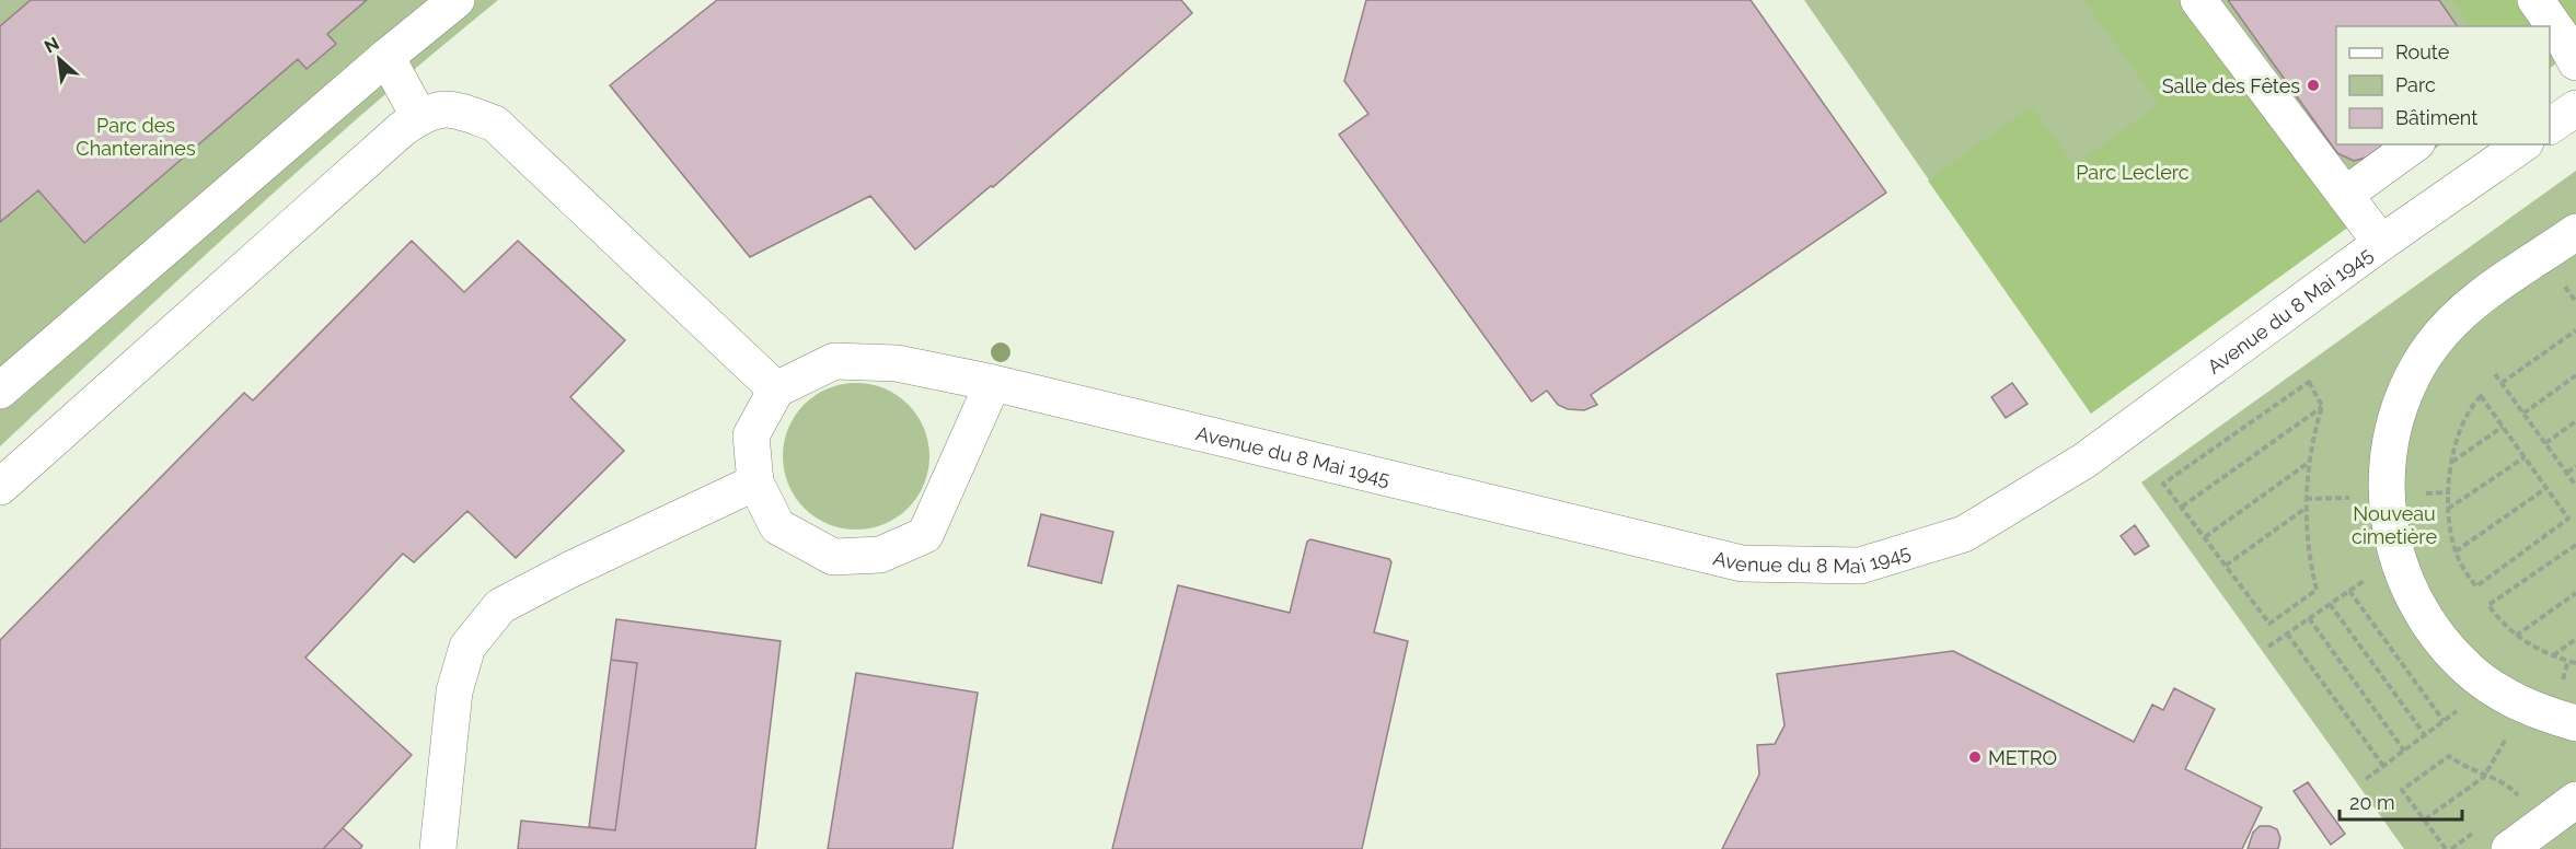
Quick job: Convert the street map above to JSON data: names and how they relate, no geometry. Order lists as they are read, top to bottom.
{
  "streets": {
    "street": ["Avenue du 8 Mai 1945"]
  },
  "parks": ["Parc des Chanteraines", "Parc Leclerc", "Nouveau cimetière"],
  "places": ["Salle des Fêtes", "METRO"],
  "legend": ["Route", "Parc", "Bâtiment"],
  "scale_bar": "20 m",
  "north": "top left"
}
